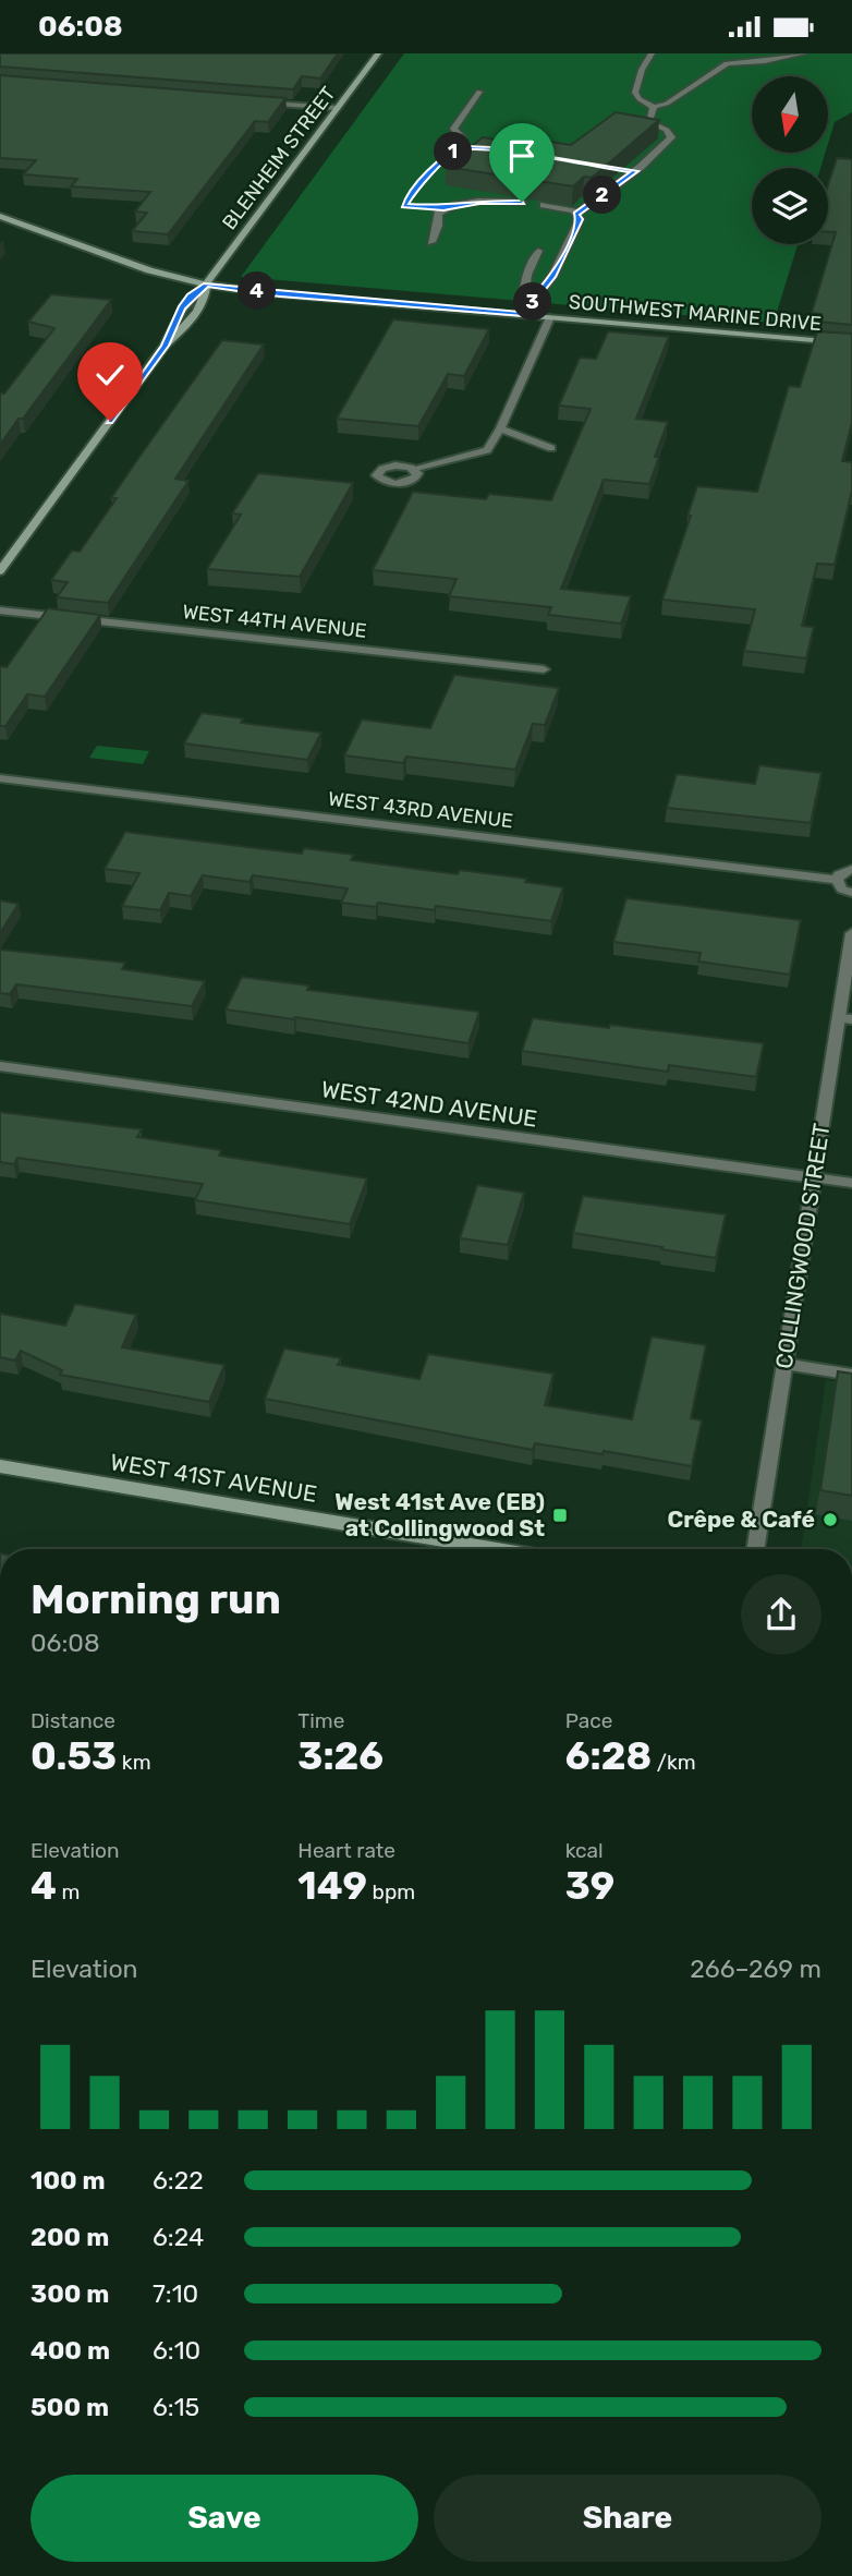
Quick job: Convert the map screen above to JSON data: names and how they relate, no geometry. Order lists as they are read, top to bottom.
{
  "streets": {
    "street": [
      "BLENHEIM STREET",
      "SOUTHWEST MARINE DRIVE",
      "WEST 44TH AVENUE",
      "WEST 43RD AVENUE",
      "WEST 42ND AVENUE",
      "COLLINGWOOD STREET",
      "WEST 41ST AVENUE"
    ]
  },
  "crossings": [
    ["BLENHEIM STREET", "SOUTHWEST MARINE DRIVE"],
    ["WEST 42ND AVENUE", "COLLINGWOOD STREET"]
  ],
  "places": {
    "transit": ["West 41st Ave (EB) at Collingwood St"],
    "other": ["Crêpe & Café"]
  },
  "north": "bottom",
  "page": {
    "status": "06:08",
    "pins": [
      "1",
      "2",
      "4",
      "3"
    ],
    "heading": ["Morning run", "06:08"],
    "stats": [
      ["Distance", "0.53 km"],
      ["Time", "3:26"],
      ["Pace", "6:28 /km"],
      ["Elevation", "4 m"],
      ["Heart rate", "149 bpm"],
      ["kcal", "39"]
    ],
    "chart": ["Elevation", "266–269 m"],
    "list": [
      {
        "name": "100 m",
        "note": "6:22"
      },
      {
        "name": "200 m",
        "note": "6:24"
      },
      {
        "name": "300 m",
        "note": "7:10"
      },
      {
        "name": "400 m",
        "note": "6:10"
      },
      {
        "name": "500 m",
        "note": "6:15"
      }
    ],
    "buttons": ["Save", "Share"]
  }
}
